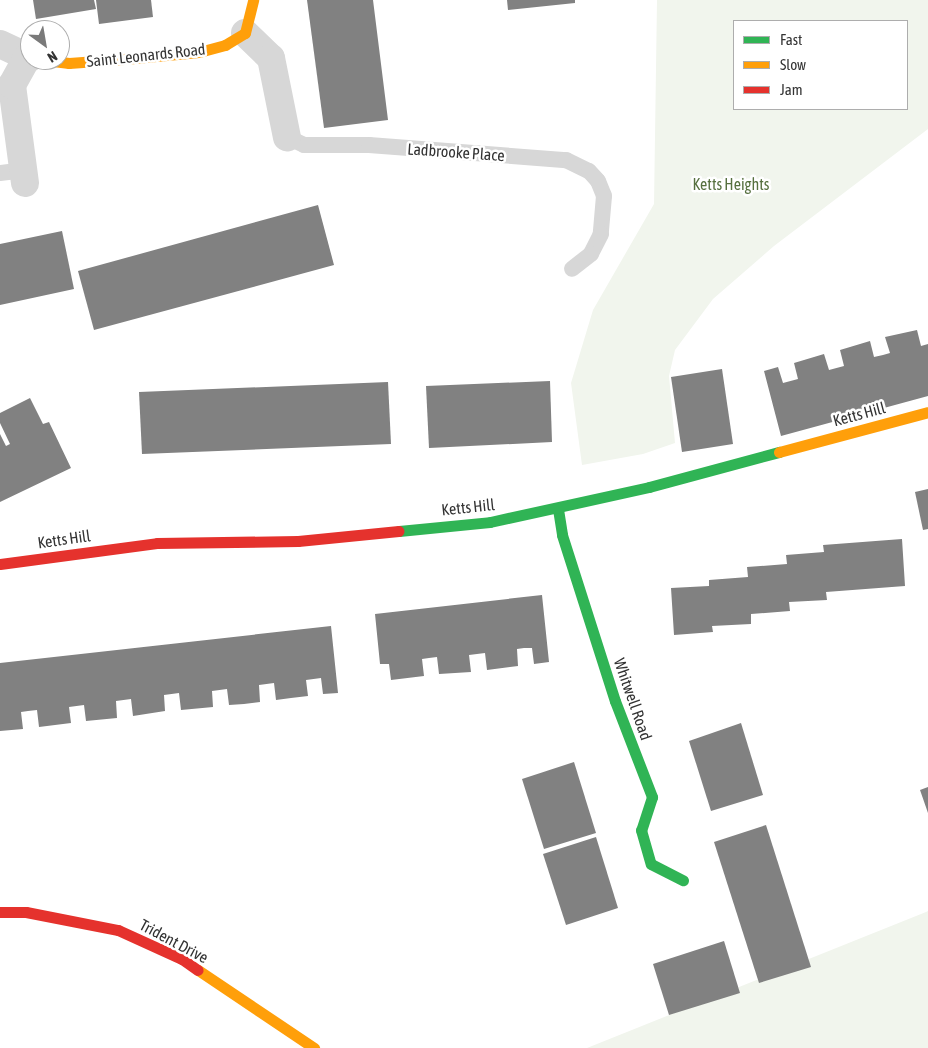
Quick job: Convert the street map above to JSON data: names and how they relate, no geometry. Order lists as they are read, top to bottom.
{
  "streets": {
    "street": [
      "Saint Leonards Road",
      "Ladbrooke Place",
      "Ketts Hill",
      "Whitwell Road",
      "Trident Drive"
    ]
  },
  "crossings": [
    ["Saint Leonards Road", "Ladbrooke Place"],
    ["Ketts Hill", "Whitwell Road"]
  ],
  "parks": ["Ketts Heights"],
  "legend": ["Fast", "Slow", "Jam"],
  "north": "bottom right"
}
